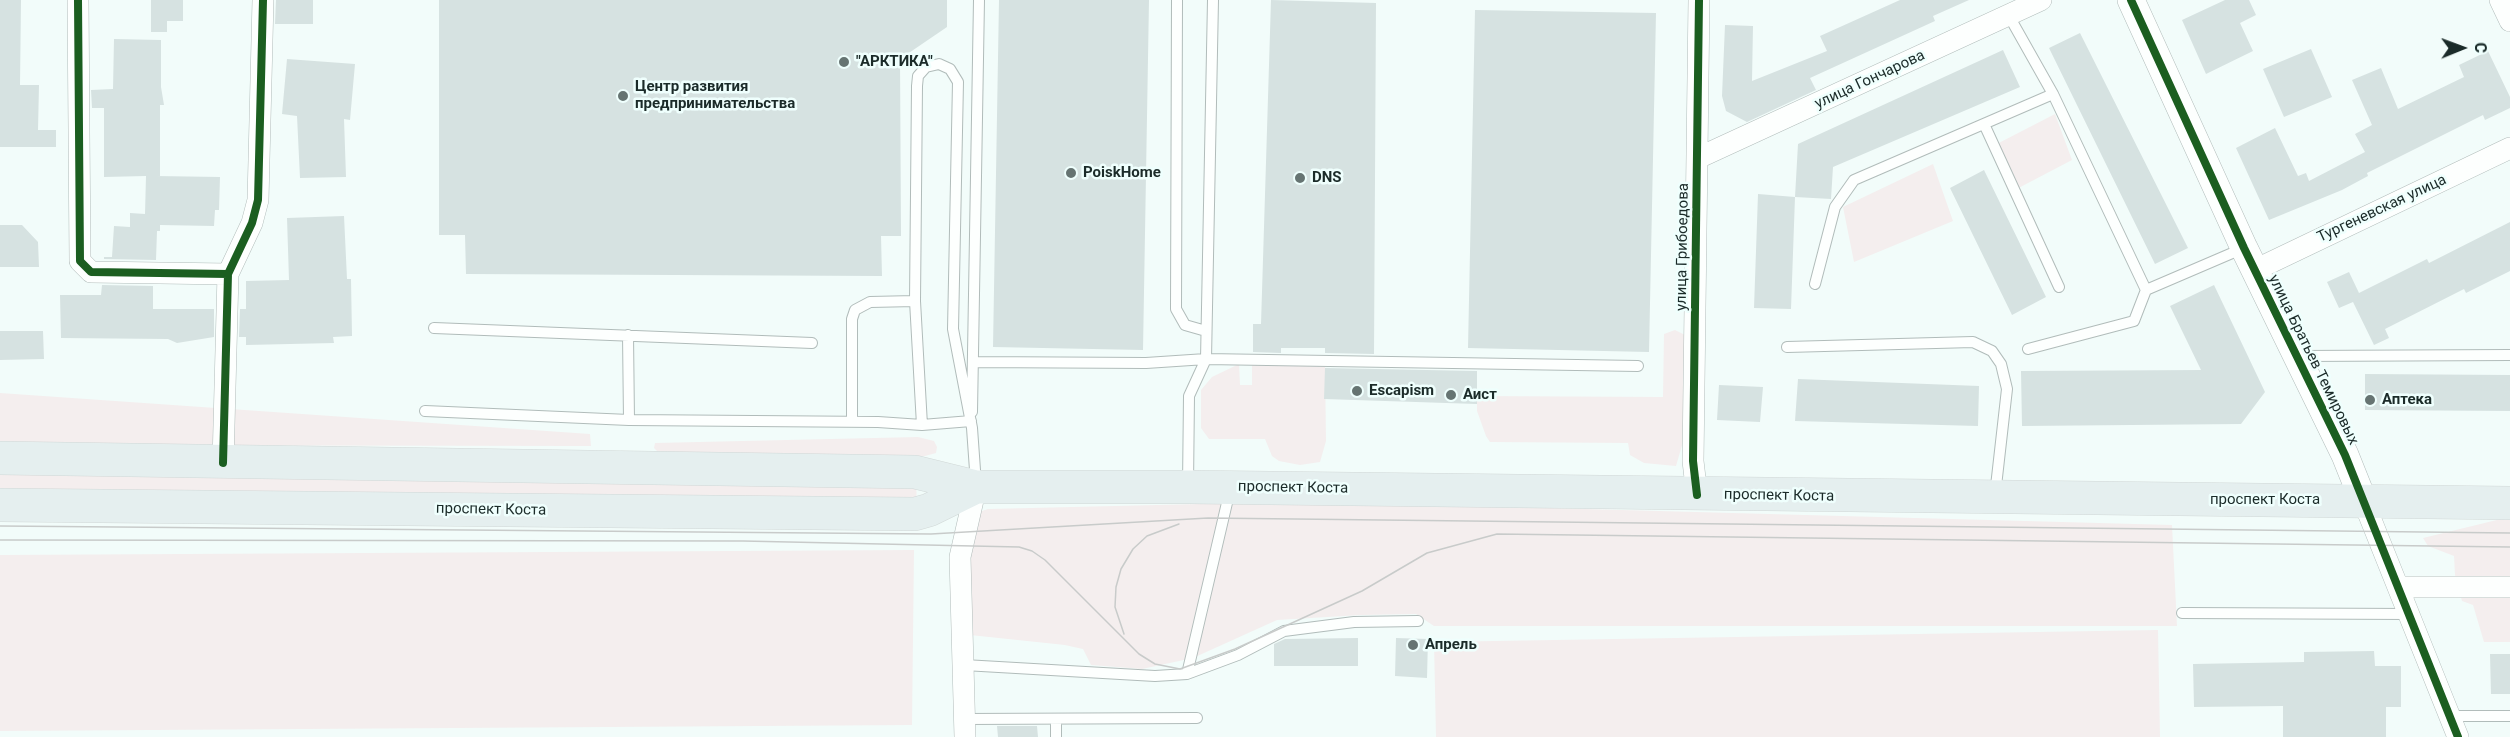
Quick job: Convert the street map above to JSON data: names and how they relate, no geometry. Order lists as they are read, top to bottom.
{
  "streets": {
    "main road": ["проспект Коста"],
    "street": [
      "улица Гончарова",
      "Тургеневская улица",
      "улица Грибоедова",
      "улица Братьев Темировых"
    ]
  },
  "crossings": [
    ["улица Гончарова", "улица Грибоедова"],
    ["Тургеневская улица", "улица Братьев Темировых"],
    ["улица Грибоедова", "проспект Коста"],
    ["улица Братьев Темировых", "проспект Коста"]
  ],
  "places": [
    "\"АРКТИКА\"",
    "Центр развития предпринимательства",
    "PoiskHome",
    "DNS",
    "Escapism",
    "Аист",
    "Аптека",
    "Апрель"
  ],
  "north": "right"
}
